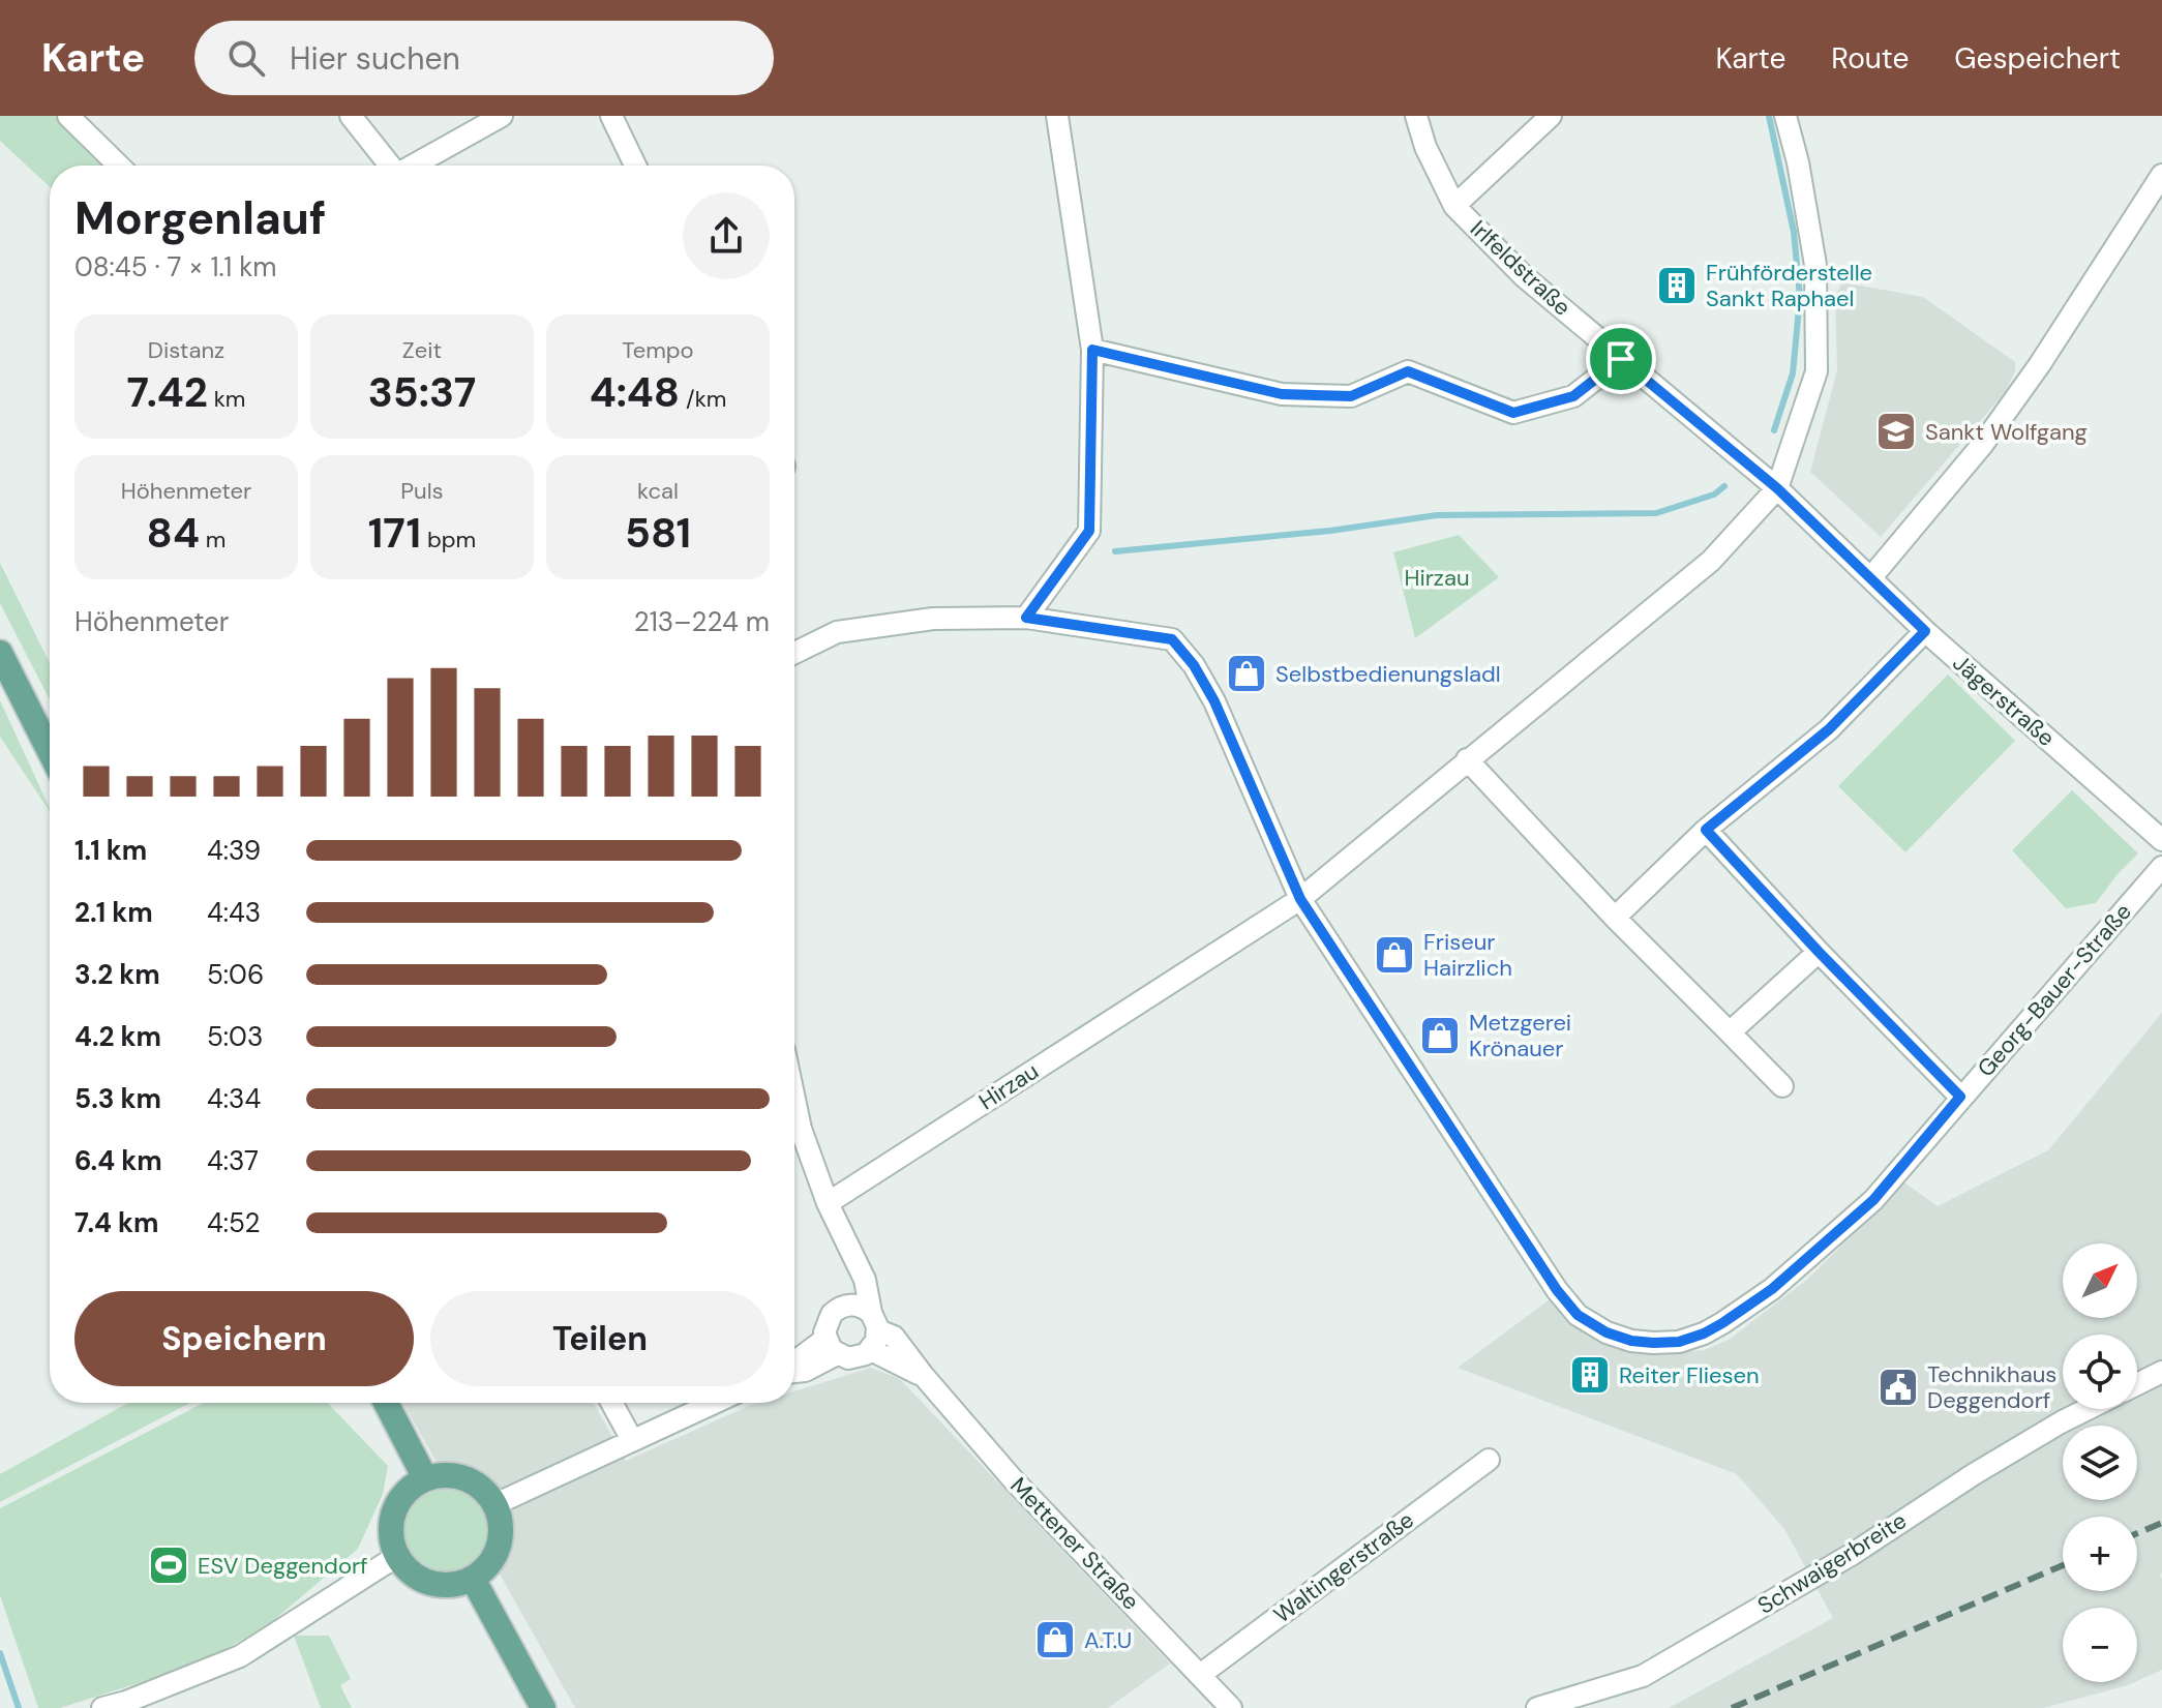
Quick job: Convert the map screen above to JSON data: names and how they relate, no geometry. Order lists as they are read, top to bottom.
{
  "streets": {
    "street": [
      "Irlfeldstraße",
      "Jägerstraße",
      "Georg-Bauer-Straße",
      "Hirzau",
      "Mettener Straße",
      "Schwaigerbreite",
      "Waltingerstraße"
    ]
  },
  "crossings": [
    ["Irlfeldstraße", "Jägerstraße"],
    ["Irlfeldstraße", "Hirzau"],
    ["Jägerstraße", "Hirzau"],
    ["Georg-Bauer-Straße", "Hirzau"],
    ["Mettener Straße", "Waltingerstraße"]
  ],
  "parks": ["Hirzau"],
  "places": {
    "building": ["Frühförderstelle Sankt Raphael", "Reiter Fliesen"],
    "school or university": ["Sankt Wolfgang"],
    "shop": [
      "Selbstbedienungsladl",
      "Friseur Hairzlich",
      "Metzgerei Krönauer",
      "A.T.U"
    ],
    "public building": ["Technikhaus Deggendorf"],
    "sports": ["ESV Deggendorf"]
  },
  "north": "top right",
  "page": {
    "header": "Karte",
    "search": "Hier suchen",
    "nav": ["Karte", "Route", "Gespeichert"],
    "heading": ["Morgenlauf", "08:45 · 7 × 1.1 km"],
    "stats": [
      ["Distanz", "7.42 km"],
      ["Zeit", "35:37"],
      ["Tempo", "4:48 /km"],
      ["Höhenmeter", "84 m"],
      ["Puls", "171 bpm"],
      ["kcal", "581"]
    ],
    "chart": ["Höhenmeter", "213–224 m"],
    "list": [
      {
        "name": "1.1 km",
        "note": "4:39"
      },
      {
        "name": "2.1 km",
        "note": "4:43"
      },
      {
        "name": "3.2 km",
        "note": "5:06"
      },
      {
        "name": "4.2 km",
        "note": "5:03"
      },
      {
        "name": "5.3 km",
        "note": "4:34"
      },
      {
        "name": "6.4 km",
        "note": "4:37"
      },
      {
        "name": "7.4 km",
        "note": "4:52"
      }
    ],
    "map_buttons": ["+", "−"],
    "buttons": ["Speichern", "Teilen"]
  }
}
